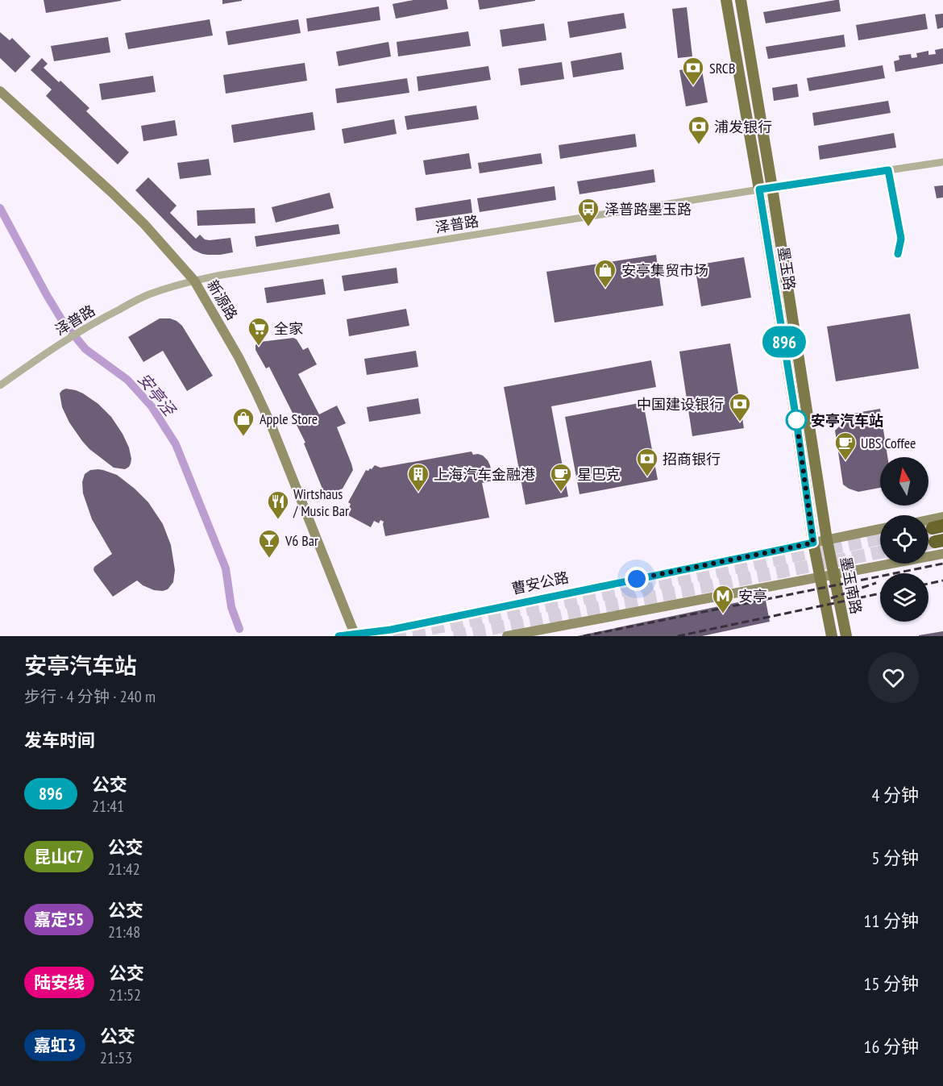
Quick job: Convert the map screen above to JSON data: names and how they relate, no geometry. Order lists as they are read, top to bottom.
{
  "streets": {
    "main road": [
      "墨玉路",
      "新源路",
      "曹安公路",
      "墨玉南路"
    ],
    "street": ["泽普路"]
  },
  "crossings": [
    ["泽普路", "墨玉路"],
    ["泽普路", "新源路"],
    ["墨玉路", "曹安公路"],
    ["墨玉路", "墨玉南路"],
    ["新源路", "曹安公路"],
    ["曹安公路", "墨玉南路"]
  ],
  "water": ["安亭泾"],
  "places": {
    "bank": [
      "SRCB",
      "浦发银行",
      "中国建设银行",
      "招商银行"
    ],
    "bus stop": ["泽普路墨玉路"],
    "shop": ["安亭集贸市场", "Apple Store"],
    "supermarket": ["全家"],
    "other": ["安亭汽车站"],
    "cafe": ["UBS Coffee", "星巴克"],
    "building": ["上海汽车金融港"],
    "restaurant": ["Wirtshaus / Music Bar"],
    "bar": ["V6 Bar"],
    "metro station": ["安亭"]
  },
  "lines": ["bus line 896"],
  "north": "top",
  "page": {
    "on_map": "896",
    "heading": [
      ["安亭汽车站", "步行 · 4 分钟 · 240 m"],
      "发车时间"
    ],
    "list": [
      {
        "mark": "896",
        "name": "公交",
        "note": "21:41",
        "value": "4 分钟"
      },
      {
        "mark": "昆山C7",
        "name": "公交",
        "note": "21:42",
        "value": "5 分钟"
      },
      {
        "mark": "嘉定55",
        "name": "公交",
        "note": "21:48",
        "value": "11 分钟"
      },
      {
        "mark": "陆安线",
        "name": "公交",
        "note": "21:52",
        "value": "15 分钟"
      },
      {
        "mark": "嘉虹3",
        "name": "公交",
        "note": "21:53",
        "value": "16 分钟"
      }
    ]
  }
}
